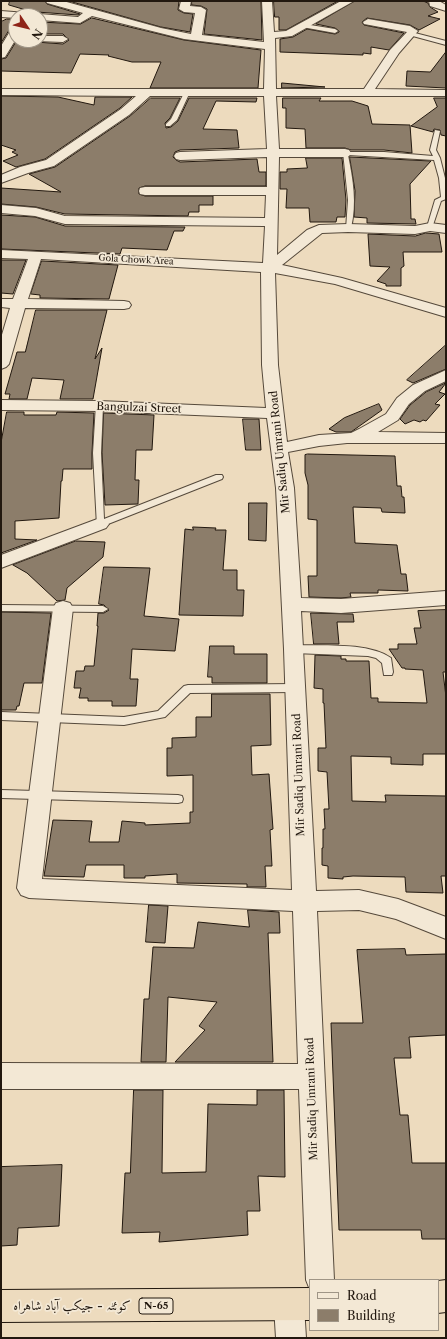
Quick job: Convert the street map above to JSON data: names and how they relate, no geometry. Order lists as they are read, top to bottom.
{
  "streets": {
    "highway": ["کوئٹہ - جیکب آباد شاہراہ", "N-65"],
    "street": ["Gola Chowk Area", "Bangulzai Street", "Mir Sadiq Umrani Road"]
  },
  "crossings": [
    ["Gola Chowk Area", "Mir Sadiq Umrani Road"],
    ["Bangulzai Street", "Mir Sadiq Umrani Road"]
  ],
  "legend": ["Road", "Building"],
  "north": "bottom right"
}
